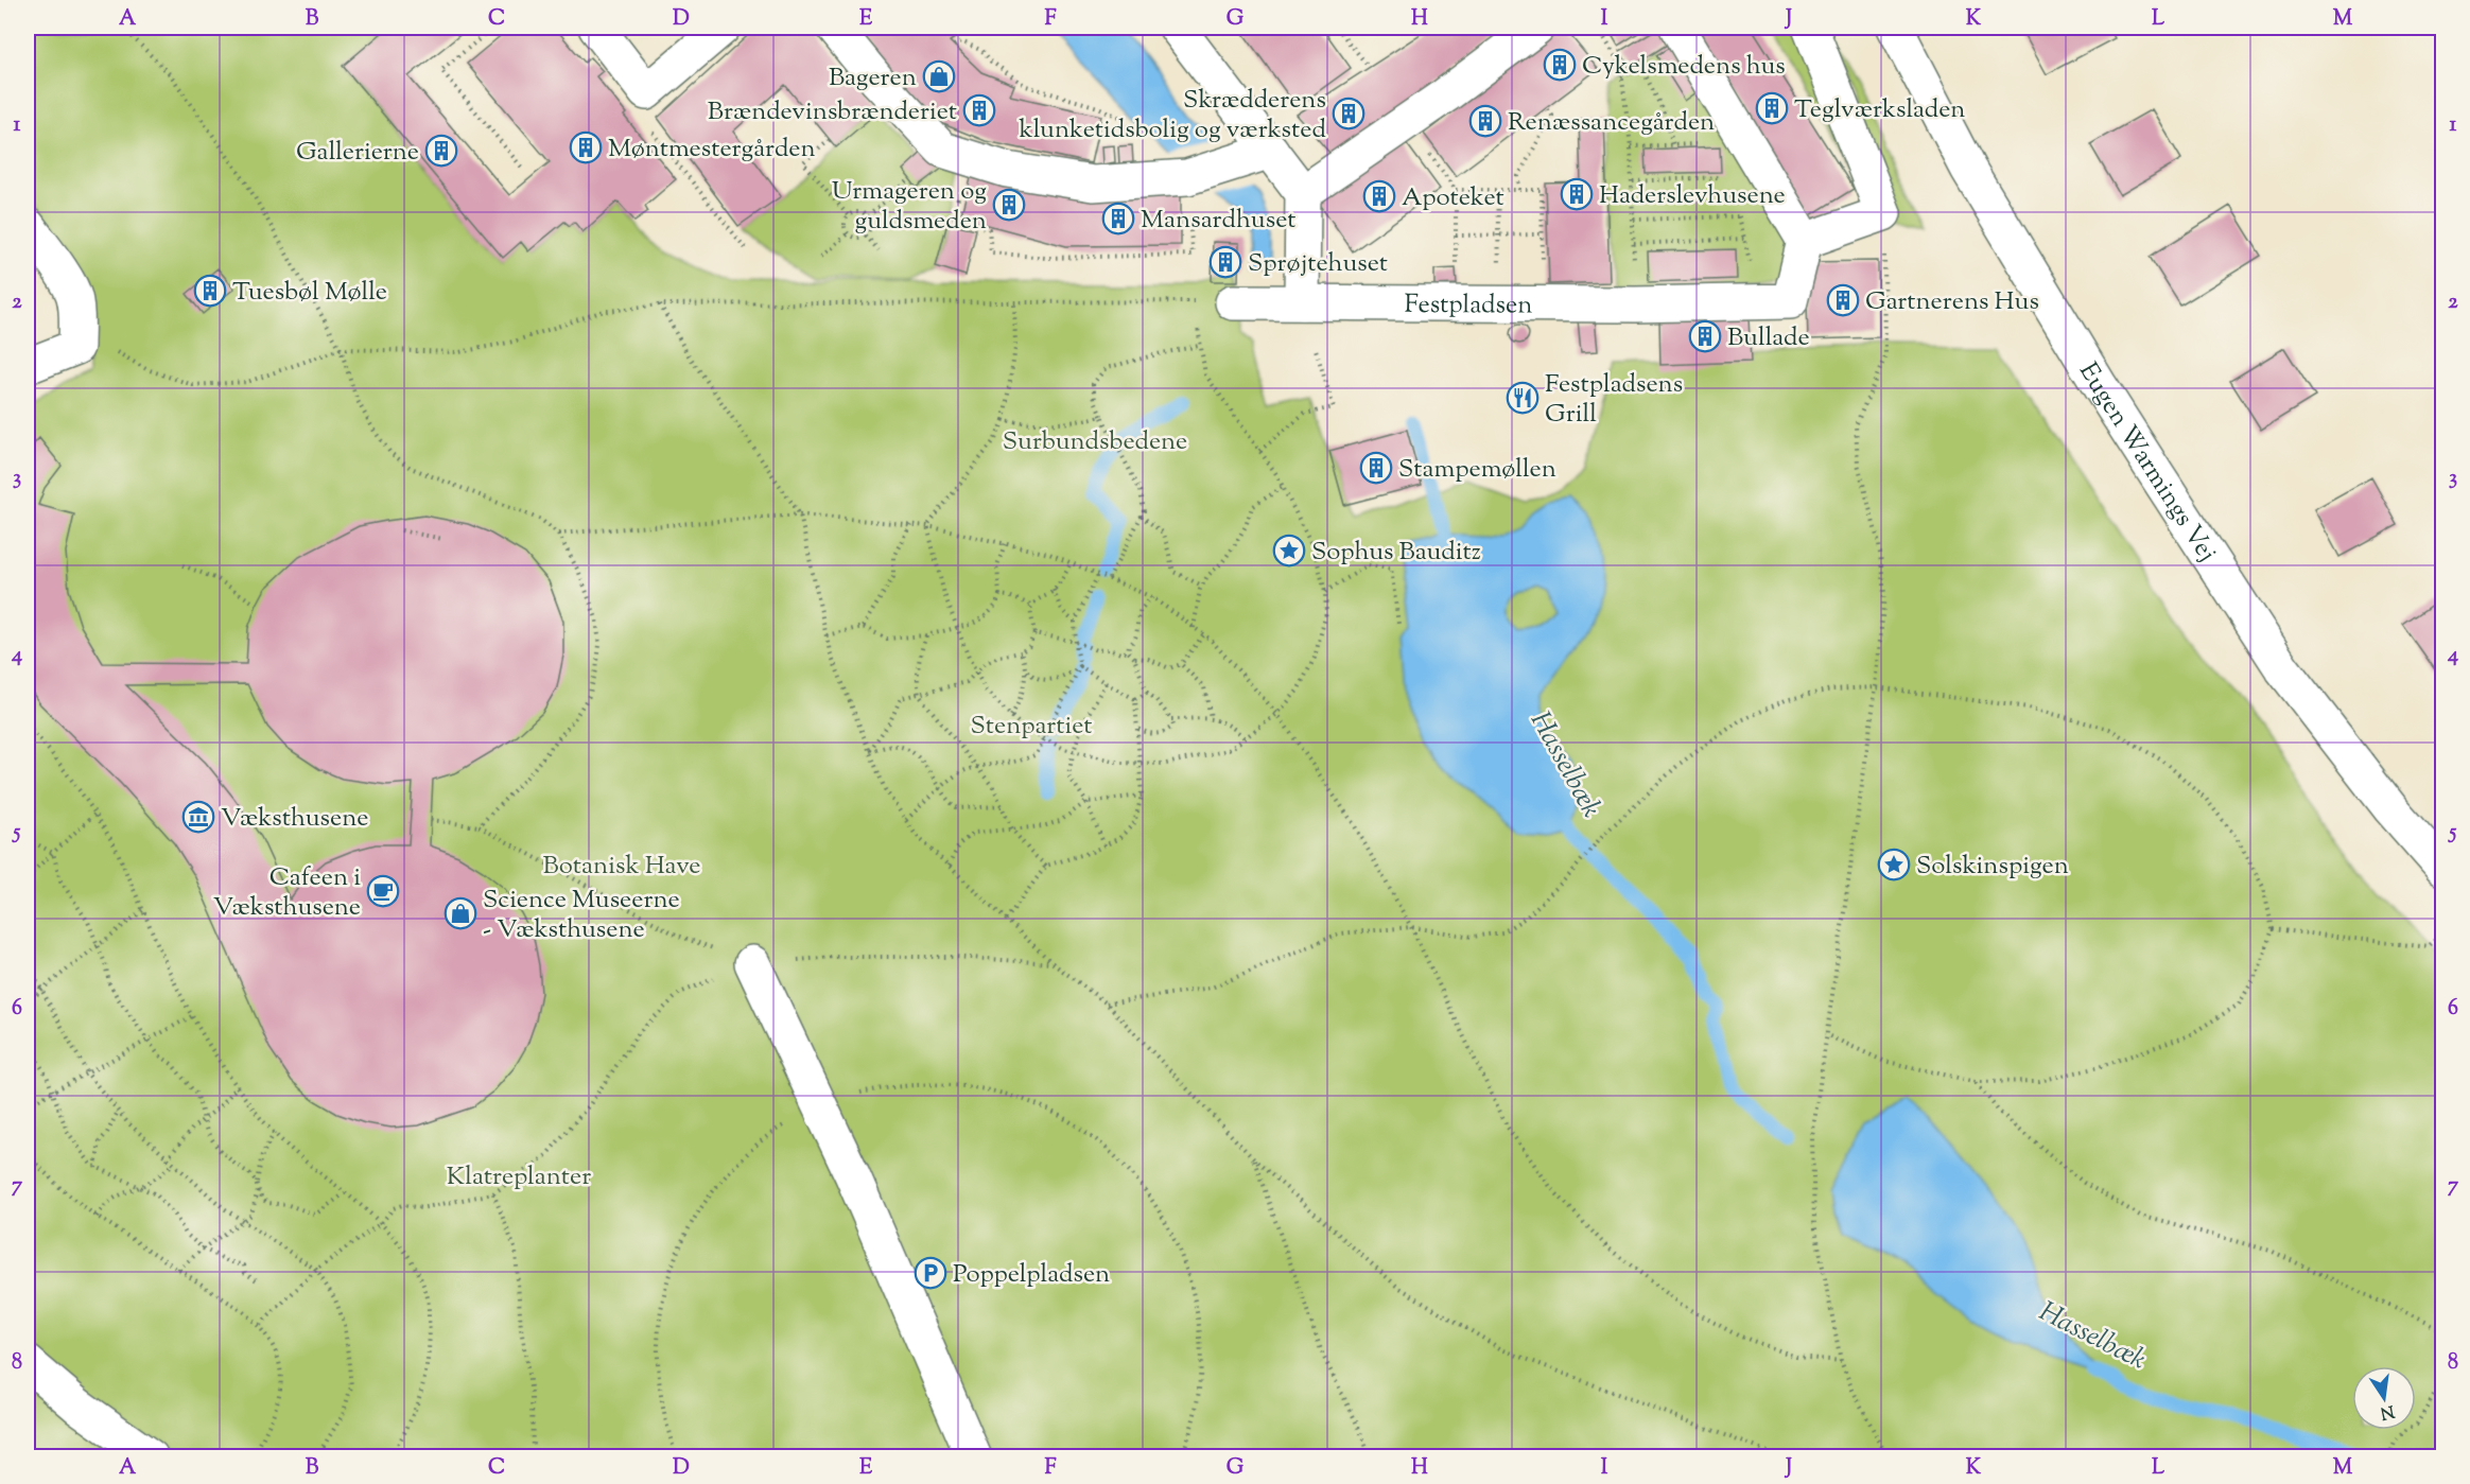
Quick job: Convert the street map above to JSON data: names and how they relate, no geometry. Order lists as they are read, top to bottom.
{
  "streets": {
    "street": ["Festpladsen", "Eugen Warmings Vej"]
  },
  "water": ["Hasselbæk"],
  "parks": [
    "Surbundsbedene",
    "Stenpartiet",
    "Botanisk Have",
    "Klatreplanter"
  ],
  "places": {
    "building": [
      "Cykelsmedens hus",
      "Teglværksladen",
      "Brændevinsbrænderiet",
      "Skrædderens klunketidsbolig og værksted",
      "Renæssancegården",
      "Møntmestergården",
      "Gallerierne",
      "Haderslevhusene",
      "Apoteket",
      "Urmageren og guldsmeden",
      "Mansardhuset",
      "Sprøjtehuset",
      "Tuesbøl Mølle",
      "Gartnerens Hus",
      "Bullade",
      "Stampemøllen"
    ],
    "shop": ["Bageren", "Science Museerne - Væksthusene"],
    "restaurant": ["Festpladsens Grill"],
    "place": ["Sophus Bauditz", "Solskinspigen"],
    "museum": ["Væksthusene"],
    "cafe": ["Cafeen i Væksthusene"],
    "parking": ["Poppelpladsen"]
  },
  "north": "bottom",
  "grid": {
    "columns": [
      "A",
      "B",
      "C",
      "D",
      "E",
      "F",
      "G",
      "H",
      "I",
      "J",
      "K",
      "L",
      "M"
    ],
    "rows": [
      "1",
      "2",
      "3",
      "4",
      "5",
      "6",
      "7",
      "8"
    ]
  }
}
